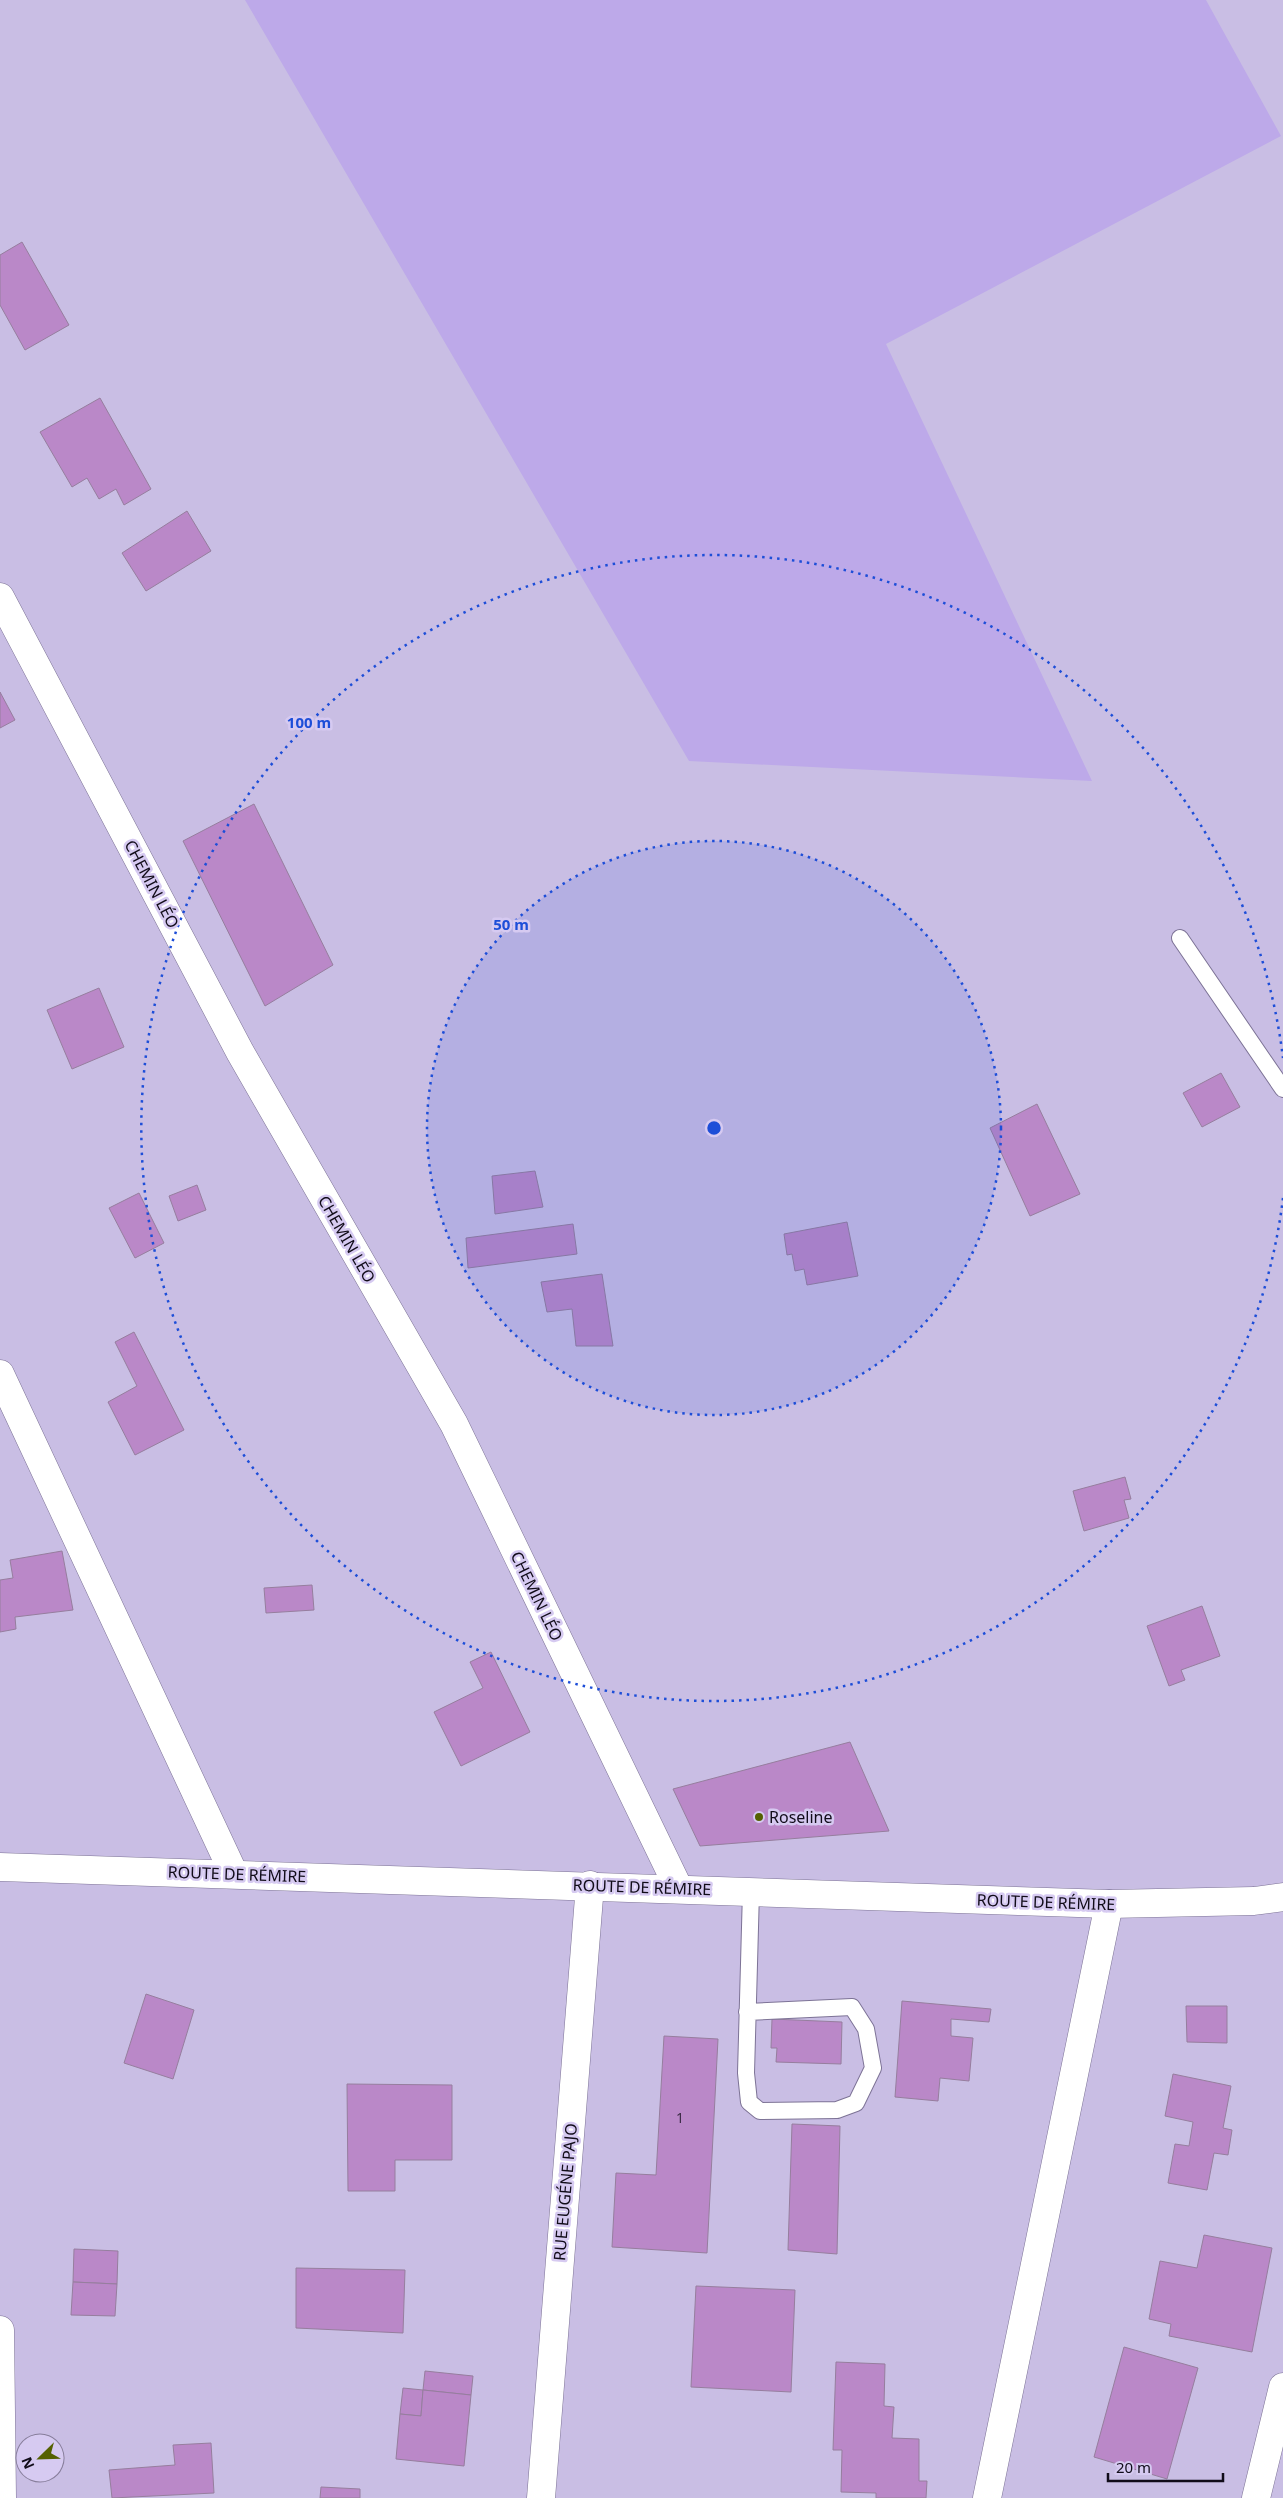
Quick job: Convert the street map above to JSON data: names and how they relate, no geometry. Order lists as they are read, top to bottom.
{
  "streets": {
    "street": ["CHEMIN LÉO", "ROUTE DE RÉMIRE", "RUE EUGÉNE PAJO"]
  },
  "crossings": [
    ["CHEMIN LÉO", "ROUTE DE RÉMIRE"],
    ["ROUTE DE RÉMIRE", "RUE EUGÉNE PAJO"]
  ],
  "places": ["Roseline"],
  "house_numbers": ["1"],
  "scale_bar": "20 m",
  "north": "bottom left",
  "rings": ["100 m", "50 m"]
}
